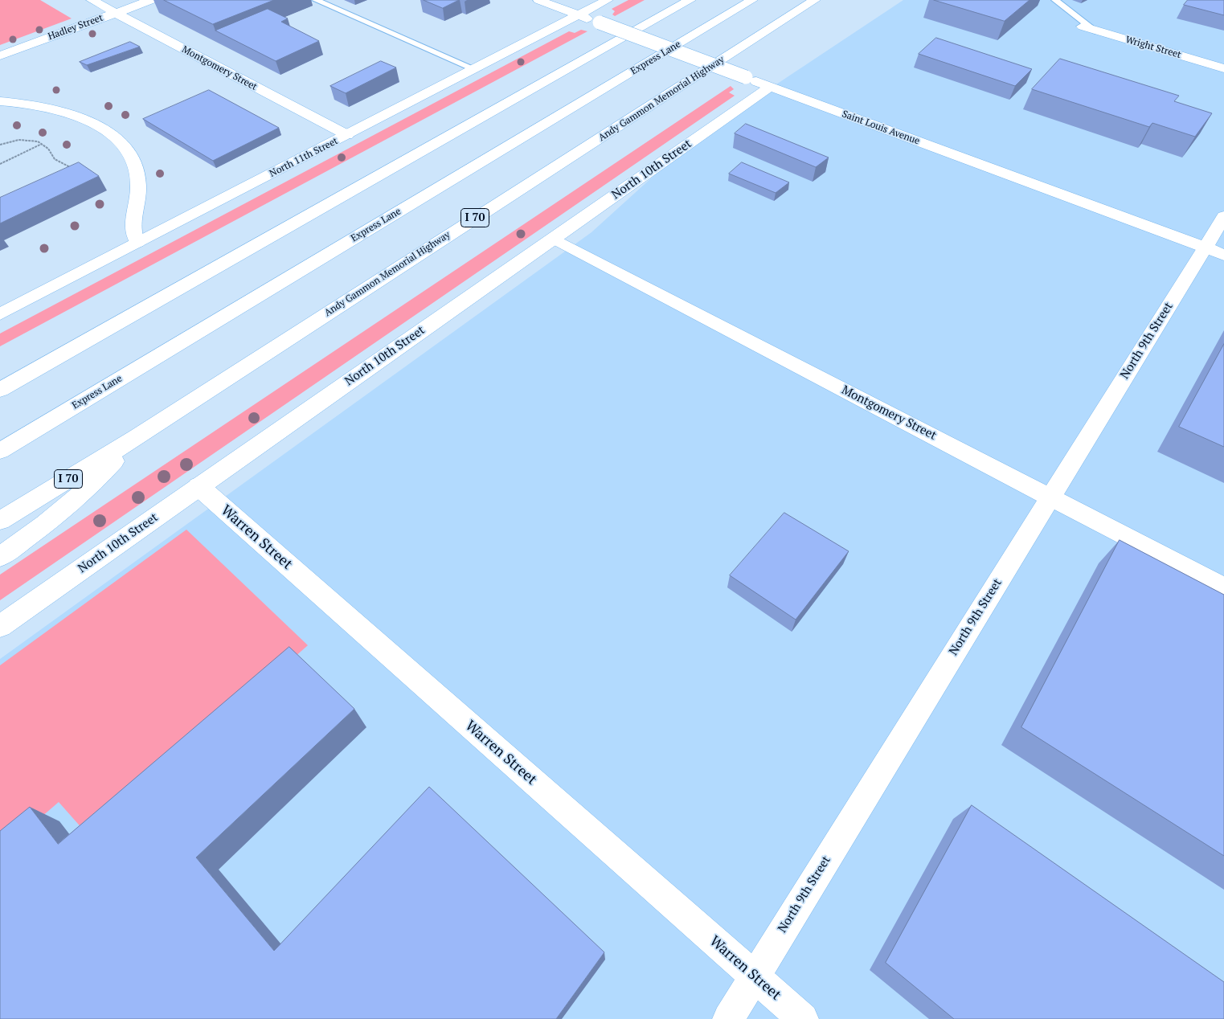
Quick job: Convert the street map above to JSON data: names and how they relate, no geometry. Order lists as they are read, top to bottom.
{
  "streets": {
    "main road": [
      "Hadley Street",
      "Wright Street",
      "Express Lane",
      "Montgomery Street",
      "Andy Gammon Memorial Highway",
      "Saint Louis Avenue",
      "North 11th Street",
      "North 10th Street",
      "I 70",
      "North 9th Street",
      "Warren Street"
    ]
  },
  "crossings": [
    ["Hadley Street", "Montgomery Street"],
    ["Montgomery Street", "North 11th Street"],
    ["Montgomery Street", "North 10th Street"],
    ["Montgomery Street", "North 9th Street"],
    ["Saint Louis Avenue", "North 11th Street"],
    ["Saint Louis Avenue", "North 10th Street"],
    ["Saint Louis Avenue", "North 9th Street"],
    ["North 10th Street", "Warren Street"],
    ["North 9th Street", "Warren Street"]
  ]
}
